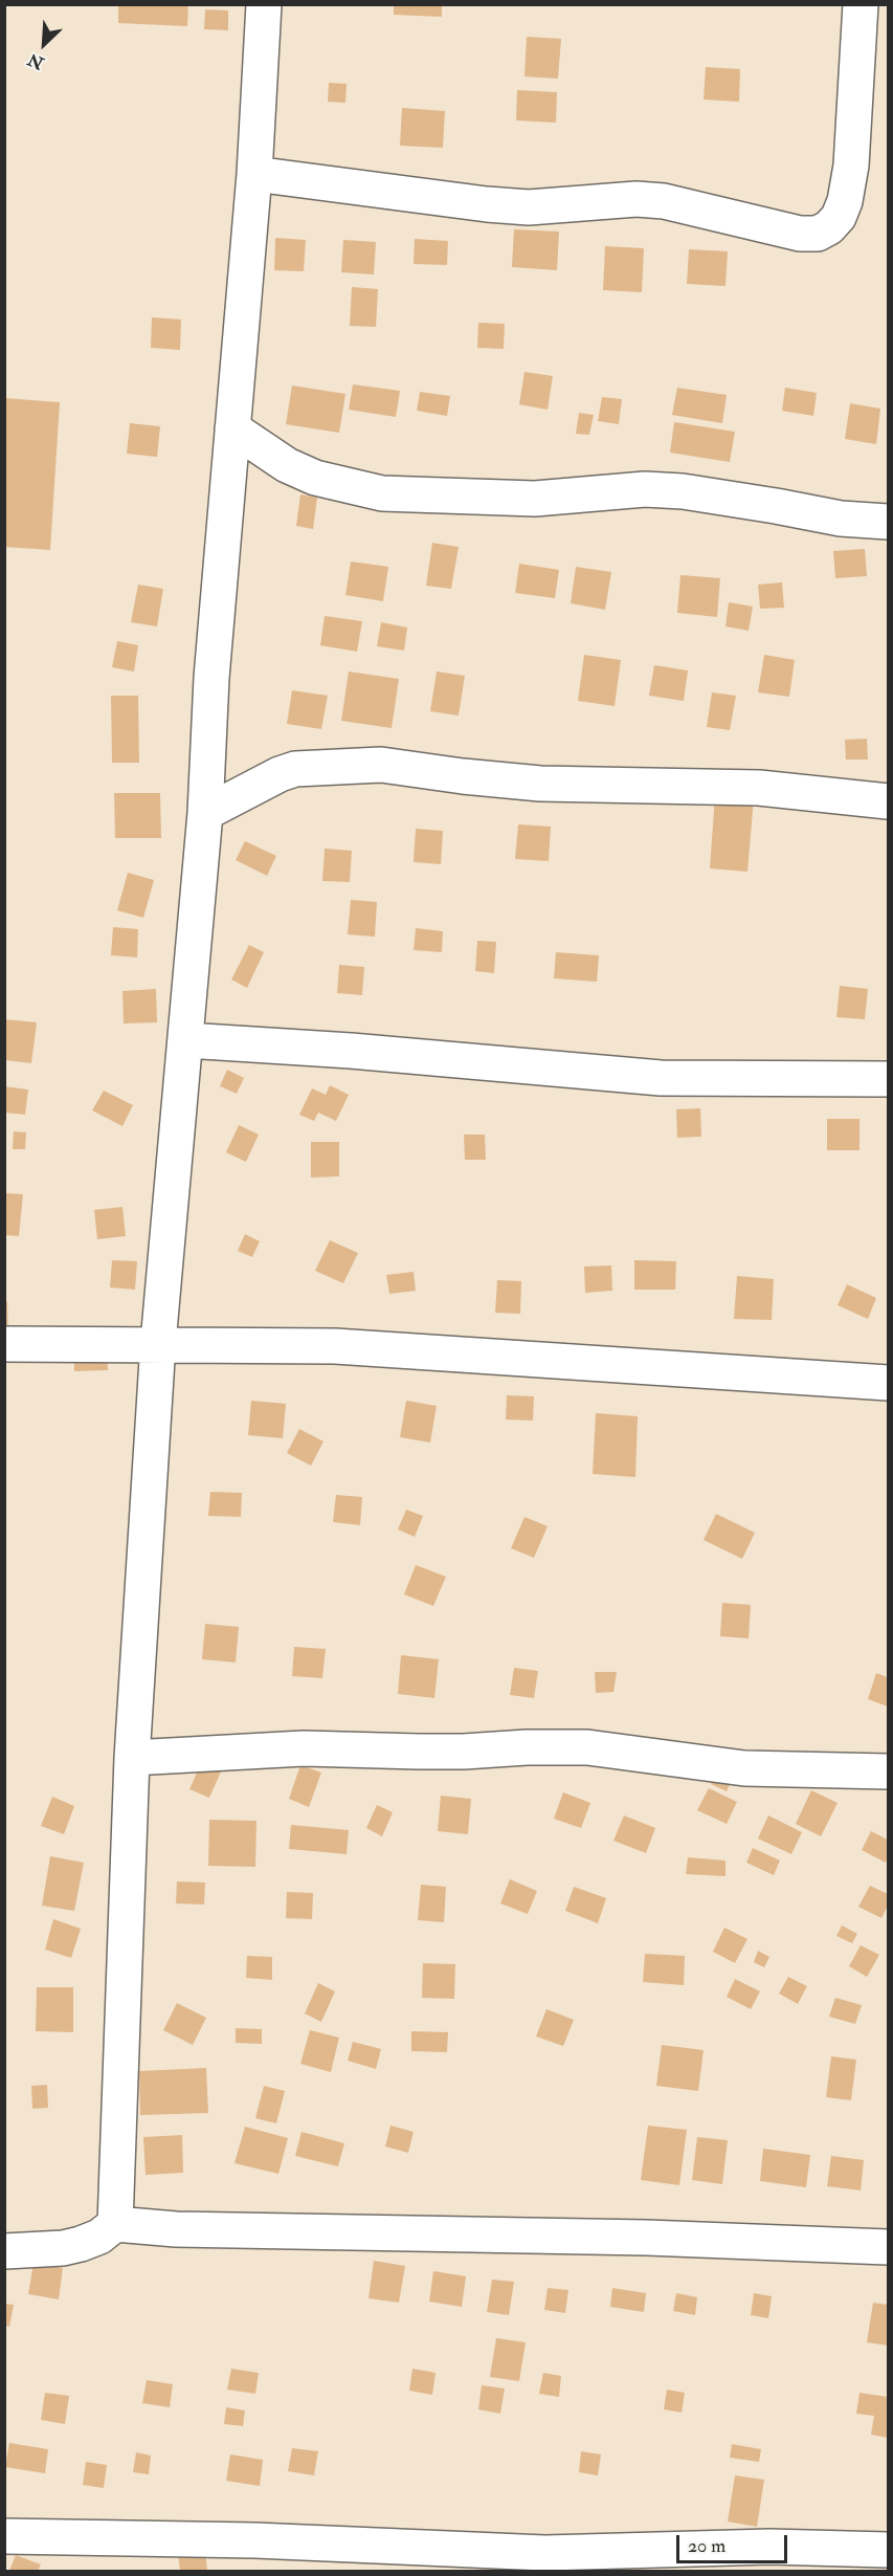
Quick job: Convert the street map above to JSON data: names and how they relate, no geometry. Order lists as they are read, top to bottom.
{
  "scale_bar": "20 m",
  "north": "bottom left"
}
